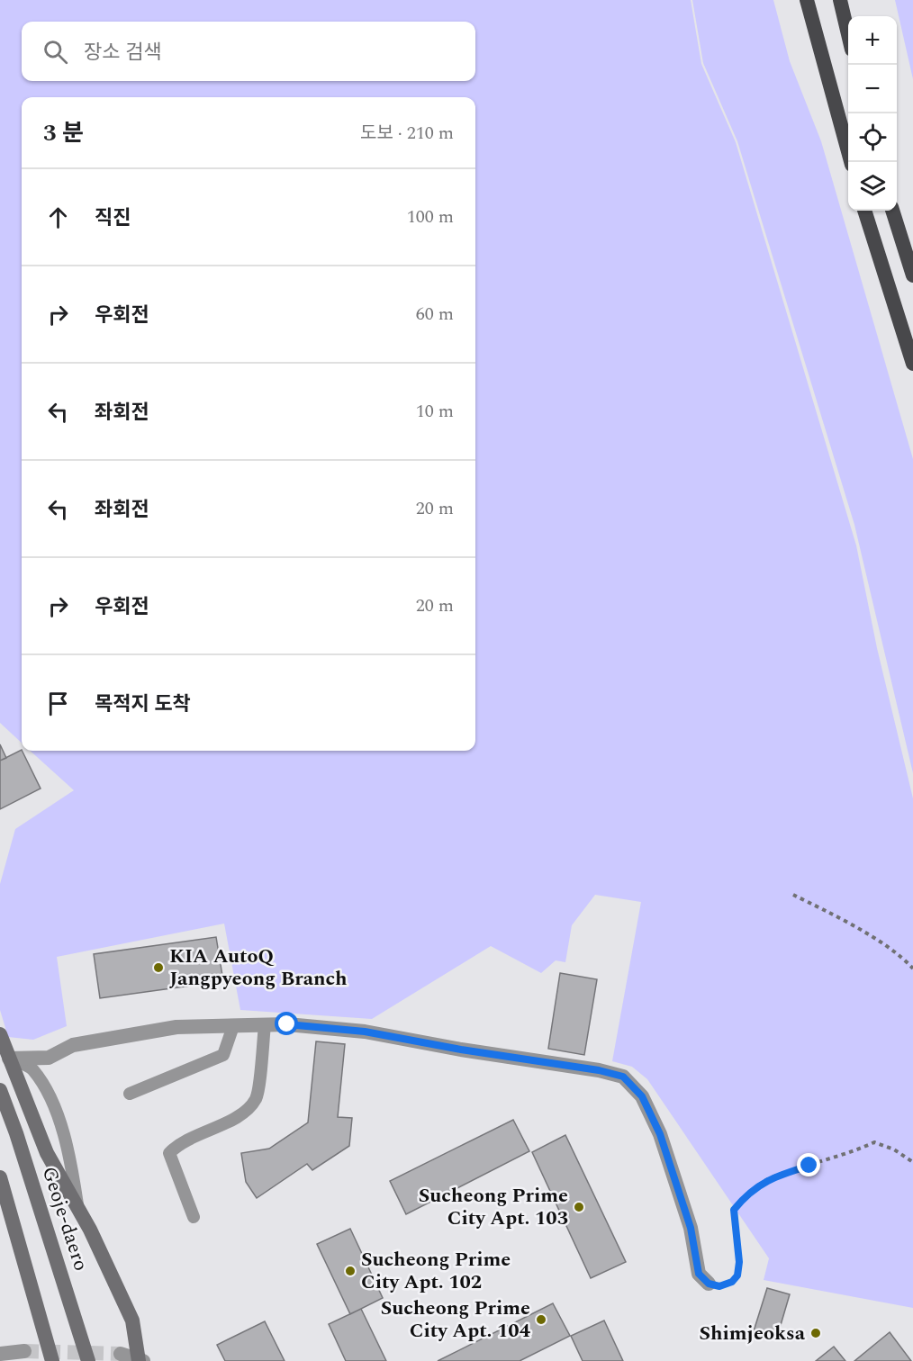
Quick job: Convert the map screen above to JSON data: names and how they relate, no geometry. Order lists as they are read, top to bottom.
{
  "streets": {
    "main road": ["Geoje-daero"]
  },
  "places": [
    "KIA AutoQ Jangpyeong Branch",
    "Sucheong Prime City Apt. 103",
    "Sucheong Prime City Apt. 102",
    "Sucheong Prime City Apt. 104",
    "Shimjeoksa"
  ],
  "page": {
    "map_buttons": ["+", "−"],
    "search": "장소 검색",
    "heading": ["3 분", "도보 · 210 m"],
    "list": [
      ["직진", "100 m"],
      ["우회전", "60 m"],
      ["좌회전", "10 m"],
      ["좌회전", "20 m"],
      ["우회전", "20 m"],
      "목적지 도착"
    ]
  }
}
